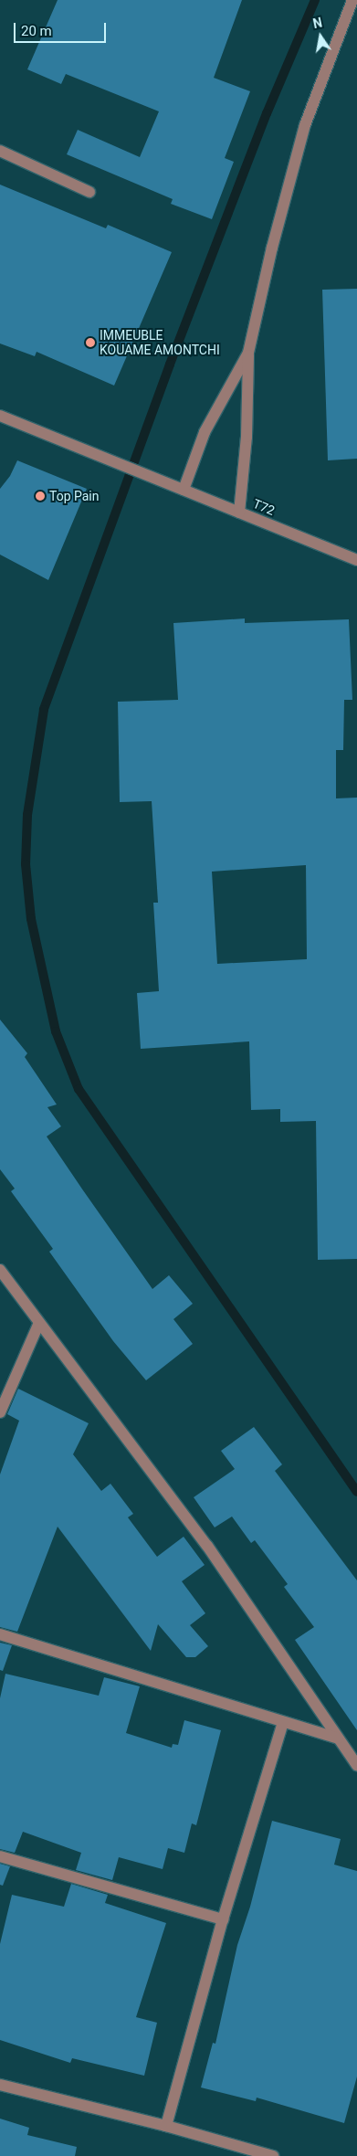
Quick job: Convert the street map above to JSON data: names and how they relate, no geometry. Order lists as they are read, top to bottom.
{
  "streets": {
    "street": ["T72"]
  },
  "places": ["IMMEUBLE KOUAME AMONTCHI", "Top Pain"],
  "scale_bar": "20 m",
  "north": "top"
}
